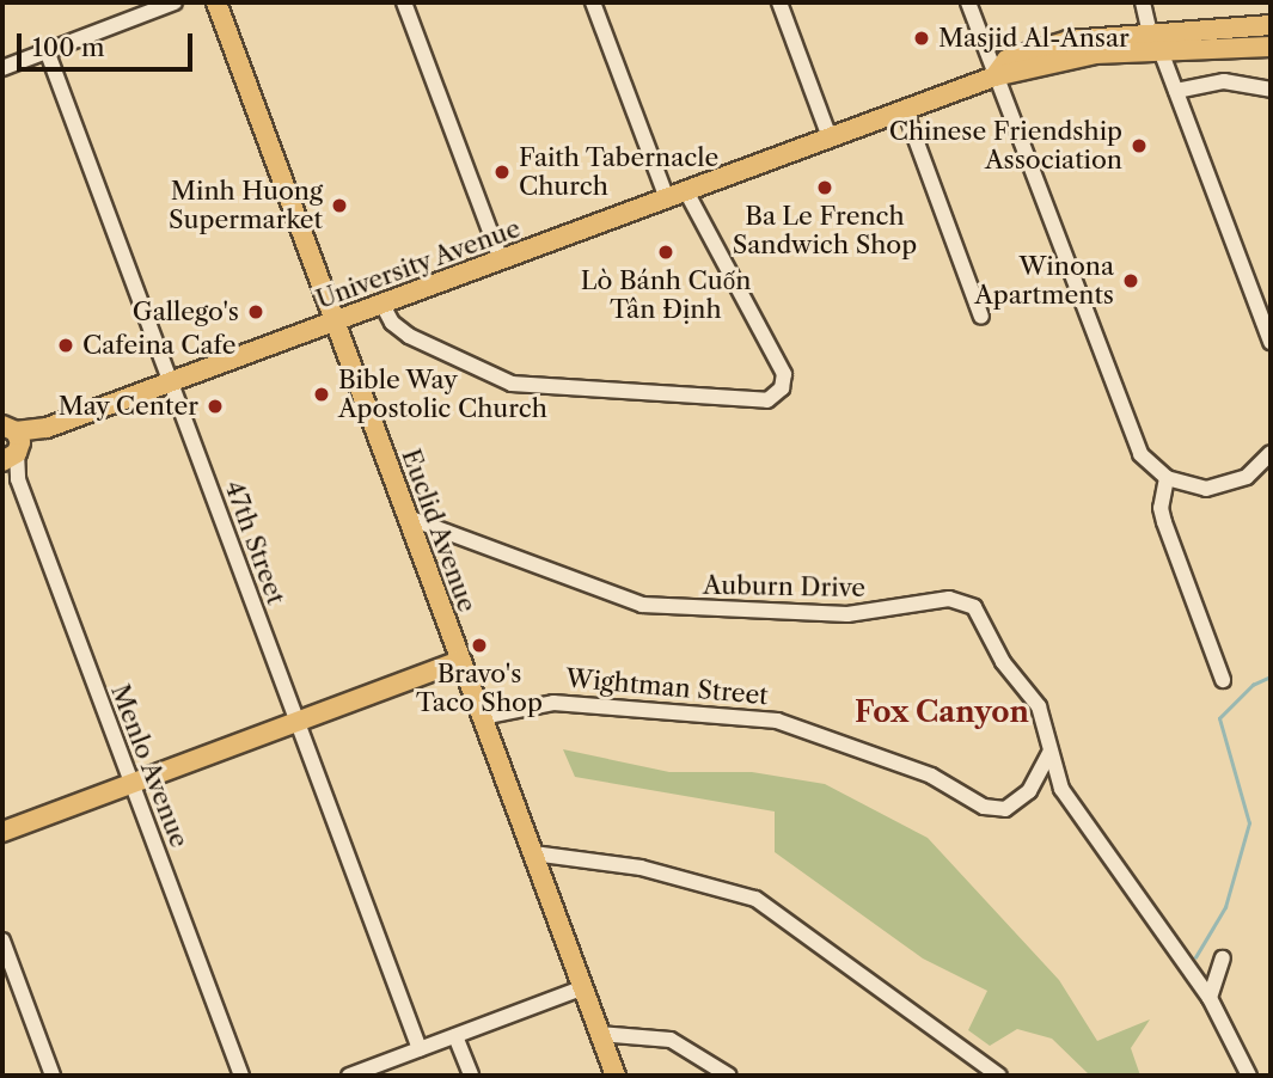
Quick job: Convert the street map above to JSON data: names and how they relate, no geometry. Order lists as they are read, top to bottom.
{
  "streets": {
    "main road": ["University Avenue", "Euclid Avenue"],
    "street": [
      "47th Street",
      "Auburn Drive",
      "Wightman Street",
      "Menlo Avenue"
    ]
  },
  "crossings": [
    ["University Avenue", "Euclid Avenue"],
    ["University Avenue", "47th Street"],
    ["University Avenue", "Menlo Avenue"],
    ["Euclid Avenue", "Auburn Drive"],
    ["Euclid Avenue", "Wightman Street"],
    ["Auburn Drive", "Wightman Street"]
  ],
  "districts": ["Fox Canyon"],
  "places": [
    "Masjid Al-Ansar",
    "Chinese Friendship Association",
    "Faith Tabernacle Church",
    "Ba Le French Sandwich Shop",
    "Minh Huong Supermarket",
    "Lò Bánh Cuốn Tân Định",
    "Winona Apartments",
    "Gallego's",
    "Cafeina Cafe",
    "Bible Way Apostolic Church",
    "May Center",
    "Bravo's Taco Shop"
  ],
  "scale_bar": "100 m"
}
